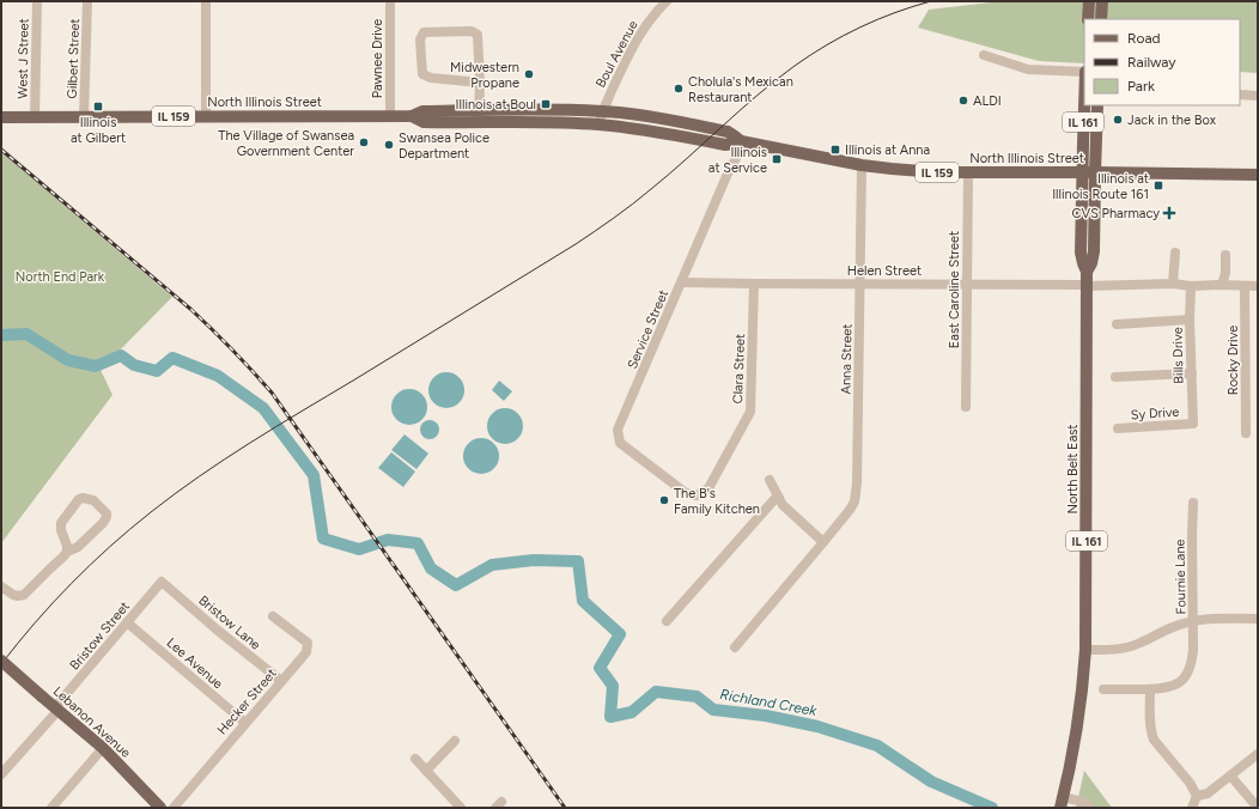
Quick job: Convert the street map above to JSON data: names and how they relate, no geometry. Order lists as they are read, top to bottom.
{
  "streets": {
    "main road": [
      "North Illinois Street",
      "IL 159",
      "IL 161",
      "North Belt East",
      "Lebanon Avenue"
    ],
    "street": [
      "Boul Avenue",
      "West J Street",
      "Gilbert Street",
      "Pawnee Drive",
      "Helen Street",
      "East Caroline Street",
      "Service Street",
      "Bills Drive",
      "Anna Street",
      "Rocky Drive",
      "Clara Street",
      "Sy Drive",
      "Fournie Lane",
      "Bristow Lane",
      "Bristow Street",
      "Lee Avenue",
      "Hecker Street"
    ]
  },
  "crossings": [
    ["Boul Avenue", "North Illinois Street"],
    ["West J Street", "North Illinois Street"],
    ["Gilbert Street", "North Illinois Street"],
    ["Pawnee Drive", "North Illinois Street"],
    ["North Illinois Street", "IL 161"],
    ["North Illinois Street", "East Caroline Street"],
    ["North Illinois Street", "Service Street"],
    ["North Illinois Street", "Anna Street"],
    ["North Illinois Street", "North Belt East"],
    ["IL 161", "North Belt East"],
    ["Helen Street", "East Caroline Street"],
    ["Helen Street", "Service Street"],
    ["Helen Street", "Bills Drive"],
    ["Helen Street", "Anna Street"],
    ["Helen Street", "Rocky Drive"],
    ["Helen Street", "Clara Street"],
    ["Helen Street", "North Belt East"],
    ["Service Street", "Clara Street"],
    ["Bills Drive", "Sy Drive"],
    ["Bristow Lane", "Bristow Street"],
    ["Bristow Lane", "Hecker Street"],
    ["Bristow Street", "Lee Avenue"],
    ["Bristow Street", "Lebanon Avenue"],
    ["Lee Avenue", "Hecker Street"]
  ],
  "water": ["Richland Creek"],
  "parks": ["North End Park"],
  "places": {
    "other": [
      "Midwestern Propane",
      "Cholula's Mexican Restaurant",
      "ALDI",
      "Jack in the Box",
      "The Village of Swansea Government Center",
      "Swansea Police Department",
      "The B's Family Kitchen"
    ],
    "transit": [
      "Illinois at Boul",
      "Illinois at Gilbert",
      "Illinois at Anna",
      "Illinois at Service",
      "Illinois at Illinois Route 161"
    ],
    "health": ["CVS Pharmacy"]
  },
  "legend": ["Road", "Railway", "Park"]
}
